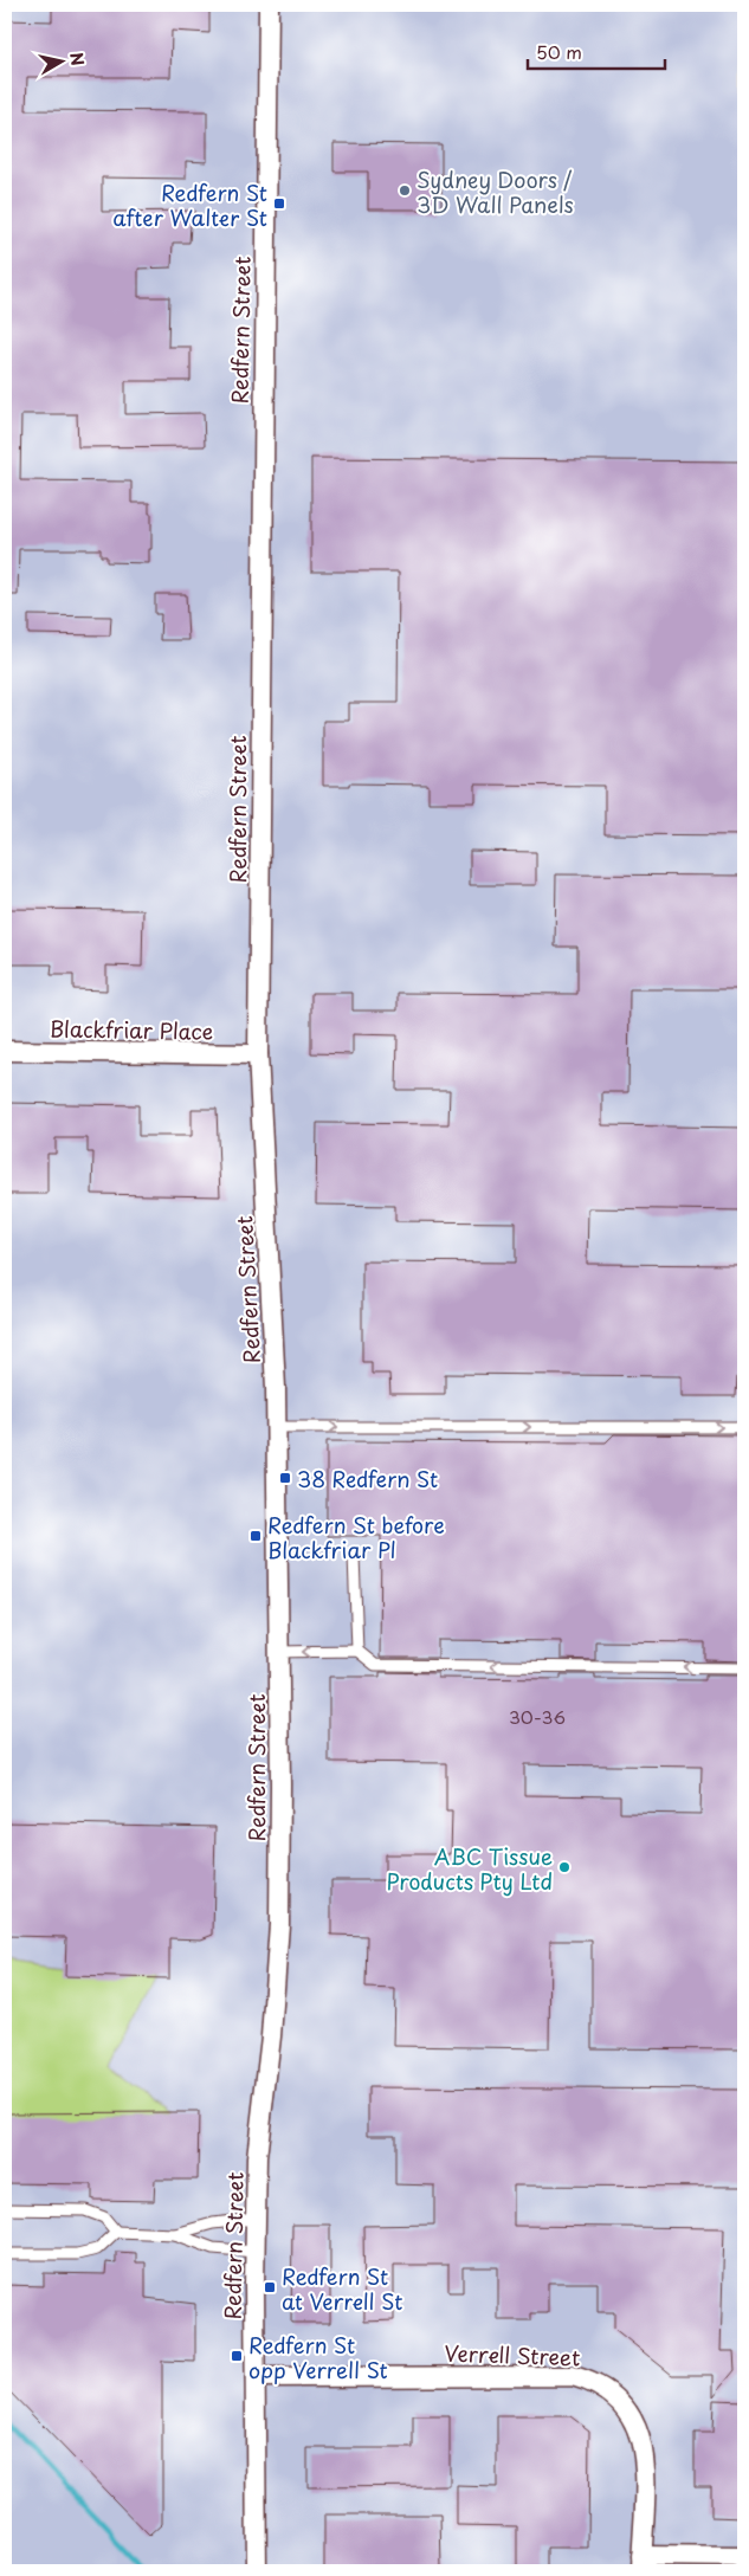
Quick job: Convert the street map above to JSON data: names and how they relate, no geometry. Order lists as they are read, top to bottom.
{
  "streets": {
    "street": ["Redfern Street", "Blackfriar Place", "Verrell Street"]
  },
  "crossings": [
    ["Redfern Street", "Blackfriar Place"],
    ["Redfern Street", "Verrell Street"]
  ],
  "places": {
    "other": ["Sydney Doors / 3D Wall Panels", "ABC Tissue Products Pty Ltd"],
    "transit": [
      "Redfern St after Walter St",
      "38 Redfern St",
      "Redfern St before Blackfriar Pl",
      "Redfern St at Verrell St",
      "Redfern St opp Verrell St"
    ]
  },
  "house_numbers": ["30-36"],
  "scale_bar": "50 m",
  "north": "right"
}
